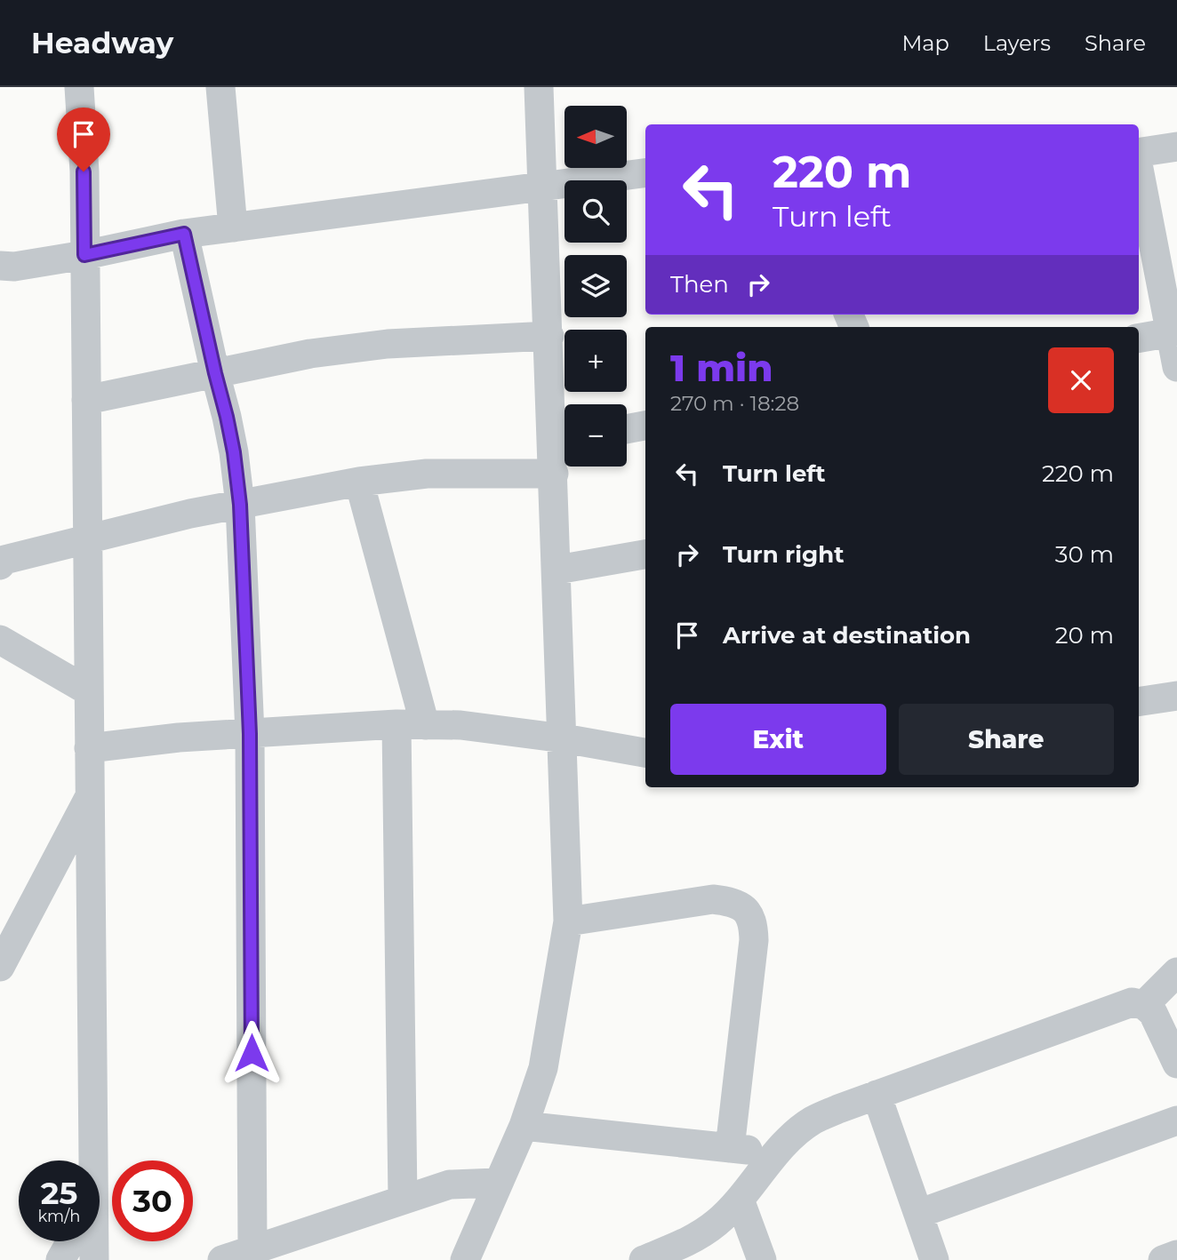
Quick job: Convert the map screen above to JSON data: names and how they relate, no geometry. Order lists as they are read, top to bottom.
{
  "north": "left",
  "page": {
    "header": "Headway",
    "nav": ["Map", "Layers", "Share"],
    "map_buttons": ["+", "−"],
    "turn": ["220 m", "Turn left"],
    "then": "Then",
    "heading": ["1 min", "270 m · 18:28"],
    "list": [
      {
        "name": "Turn left",
        "value": "220 m"
      },
      {
        "name": "Turn right",
        "value": "30 m"
      },
      {
        "name": "Arrive at destination",
        "value": "20 m"
      }
    ],
    "buttons": ["Exit", "Share"],
    "speed": "25 km/h",
    "limit": "30"
  }
}
